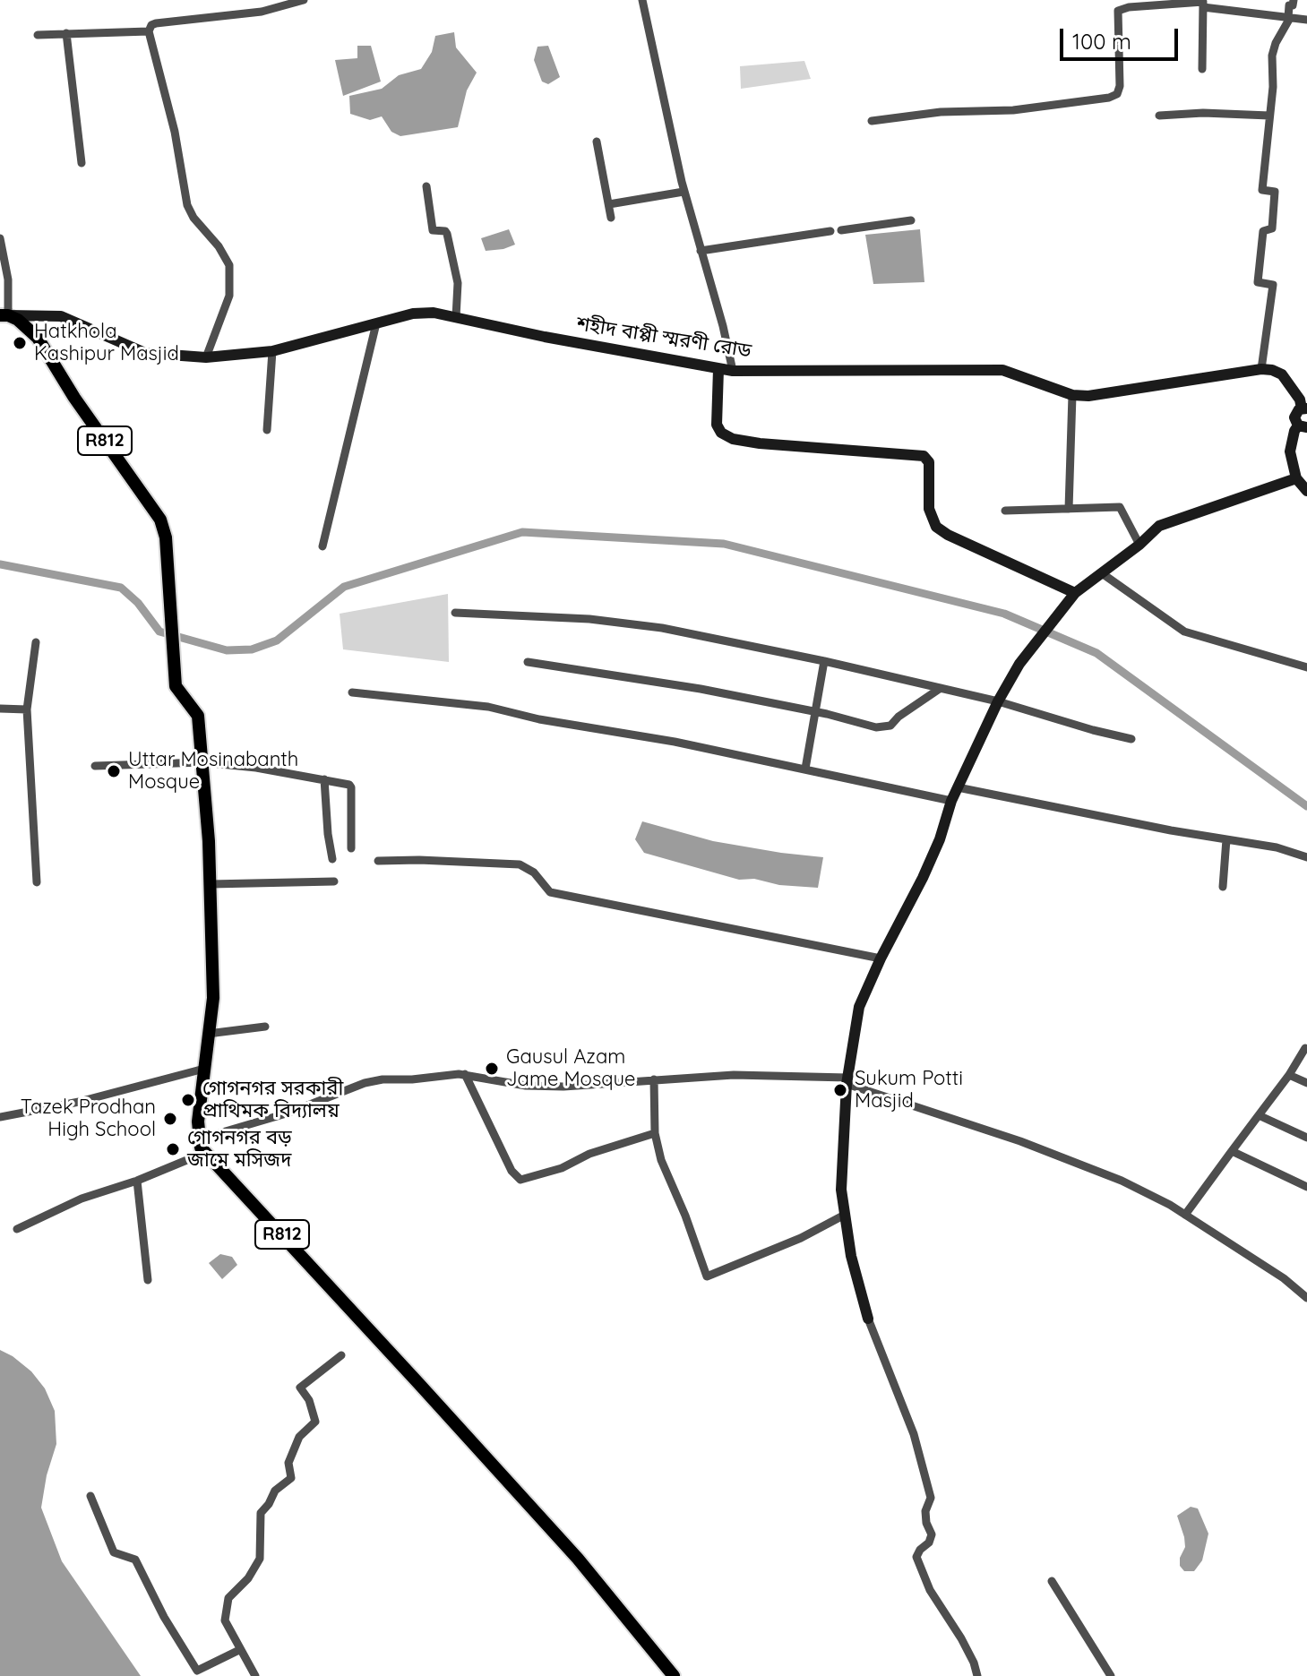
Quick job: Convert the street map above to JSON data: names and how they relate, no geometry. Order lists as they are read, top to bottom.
{
  "streets": {
    "main road": ["R812"],
    "street": ["শহীদ বাপ্পী স্মরণী রোড"]
  },
  "crossings": [
    ["শহীদ বাপ্পী স্মরণী রোড", "R812"]
  ],
  "places": [
    "Hatkhola Kashipur Masjid",
    "Uttar Mosinabanth Mosque",
    "Gausul Azam Jame Mosque",
    "Sukum Potti Masjid",
    "গোগনগর সরকারী প্রাথিমক বিদ্যালয়",
    "Tazek Prodhan High School",
    "গোগনগর বড় জামে মসিজদ"
  ],
  "scale_bar": "100 m"
}
